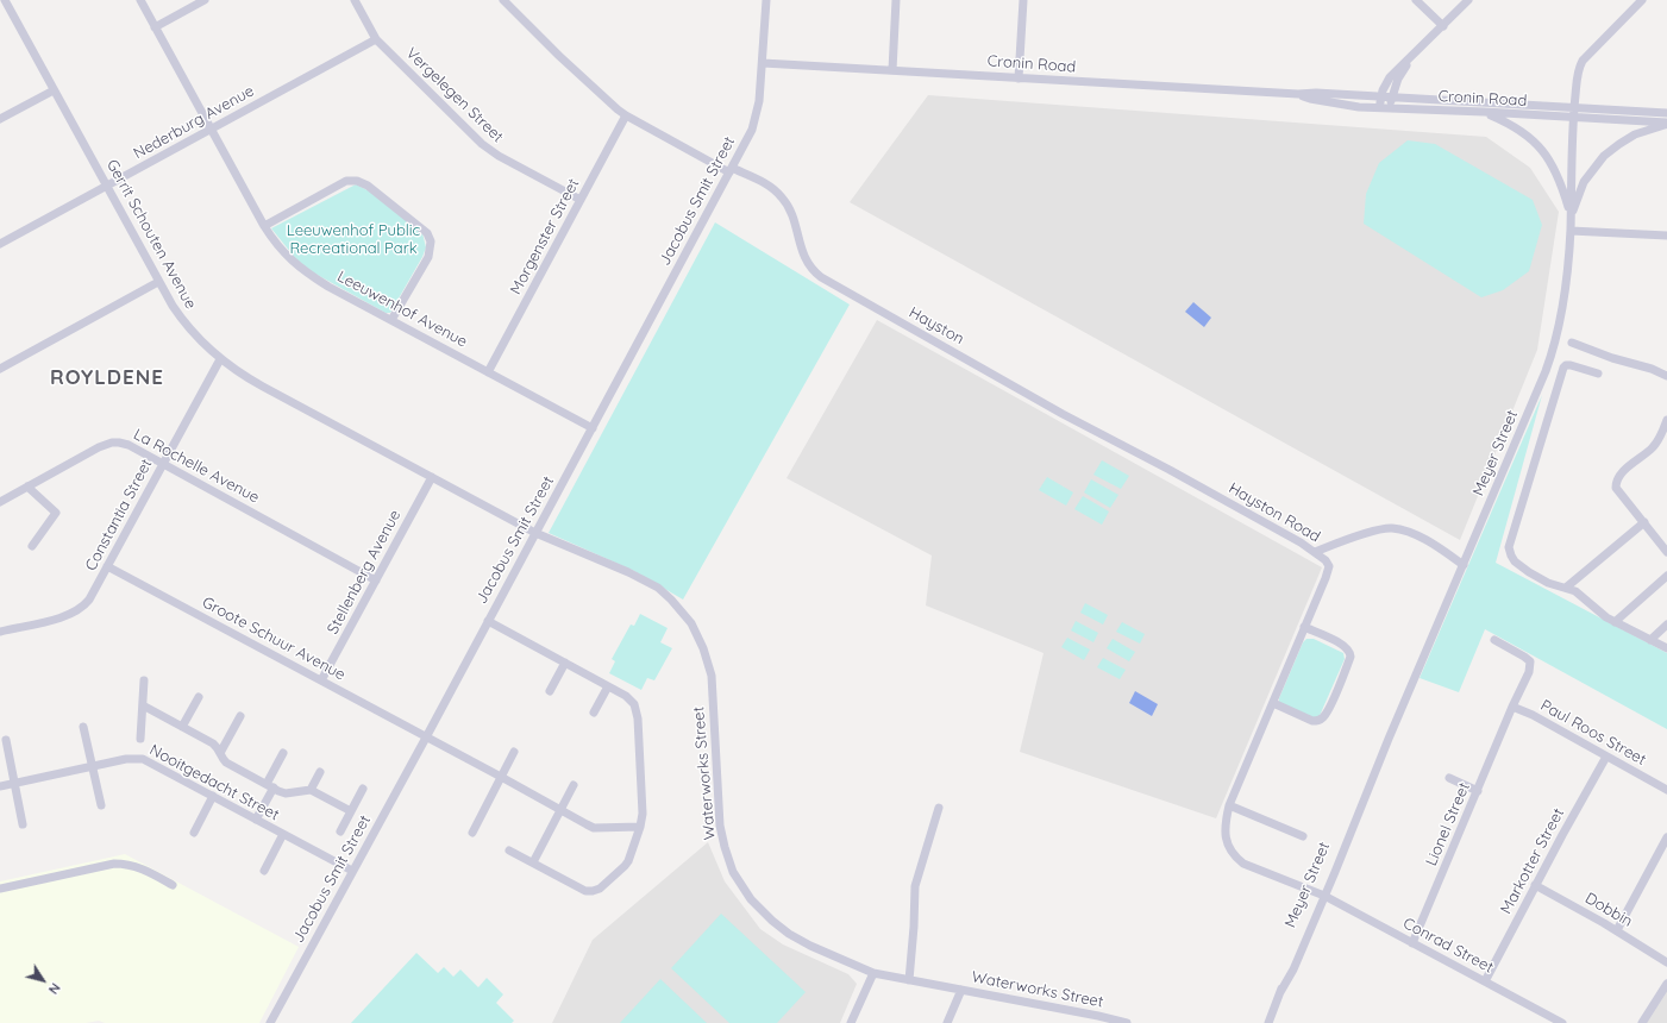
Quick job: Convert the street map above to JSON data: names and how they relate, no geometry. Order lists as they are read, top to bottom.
{
  "streets": {
    "street": [
      "Cronin Road",
      "Vergelegen Street",
      "Nederburg Avenue",
      "Jacobus Smit Street",
      "Gerrit Schouten Avenue",
      "Morgenster Street",
      "Leeuwenhof Avenue",
      "Hayston",
      "Meyer Street",
      "La Rochelle Avenue",
      "Hayston Road",
      "Constantia Street",
      "Stellenberg Avenue",
      "Groote Schuur Avenue",
      "Paul Roos Street",
      "Waterworks Street",
      "Nooitgedacht Street",
      "Lionel Street",
      "Markotter Street",
      "Dobbin",
      "Conrad Street"
    ]
  },
  "crossings": [
    ["Cronin Road", "Jacobus Smit Street"],
    ["Cronin Road", "Meyer Street"],
    ["Vergelegen Street", "Nederburg Avenue"],
    ["Vergelegen Street", "Morgenster Street"],
    ["Nederburg Avenue", "Gerrit Schouten Avenue"],
    ["Nederburg Avenue", "Leeuwenhof Avenue"],
    ["Jacobus Smit Street", "Gerrit Schouten Avenue"],
    ["Jacobus Smit Street", "Leeuwenhof Avenue"],
    ["Jacobus Smit Street", "Hayston"],
    ["Jacobus Smit Street", "Groote Schuur Avenue"],
    ["Jacobus Smit Street", "Waterworks Street"],
    ["Jacobus Smit Street", "Nooitgedacht Street"],
    ["Gerrit Schouten Avenue", "Constantia Street"],
    ["Gerrit Schouten Avenue", "Stellenberg Avenue"],
    ["Gerrit Schouten Avenue", "Waterworks Street"],
    ["Morgenster Street", "Leeuwenhof Avenue"],
    ["Morgenster Street", "Hayston"],
    ["Hayston", "Hayston Road"],
    ["Meyer Street", "Hayston Road"],
    ["Meyer Street", "Conrad Street"],
    ["La Rochelle Avenue", "Constantia Street"],
    ["La Rochelle Avenue", "Stellenberg Avenue"],
    ["Hayston Road", "Conrad Street"],
    ["Constantia Street", "Groote Schuur Avenue"],
    ["Stellenberg Avenue", "Groote Schuur Avenue"],
    ["Paul Roos Street", "Lionel Street"],
    ["Paul Roos Street", "Markotter Street"],
    ["Lionel Street", "Conrad Street"],
    ["Markotter Street", "Dobbin"],
    ["Markotter Street", "Conrad Street"]
  ],
  "districts": ["ROYLDENE"],
  "parks": ["Leeuwenhof Public Recreational Park"],
  "north": "bottom right"
}
